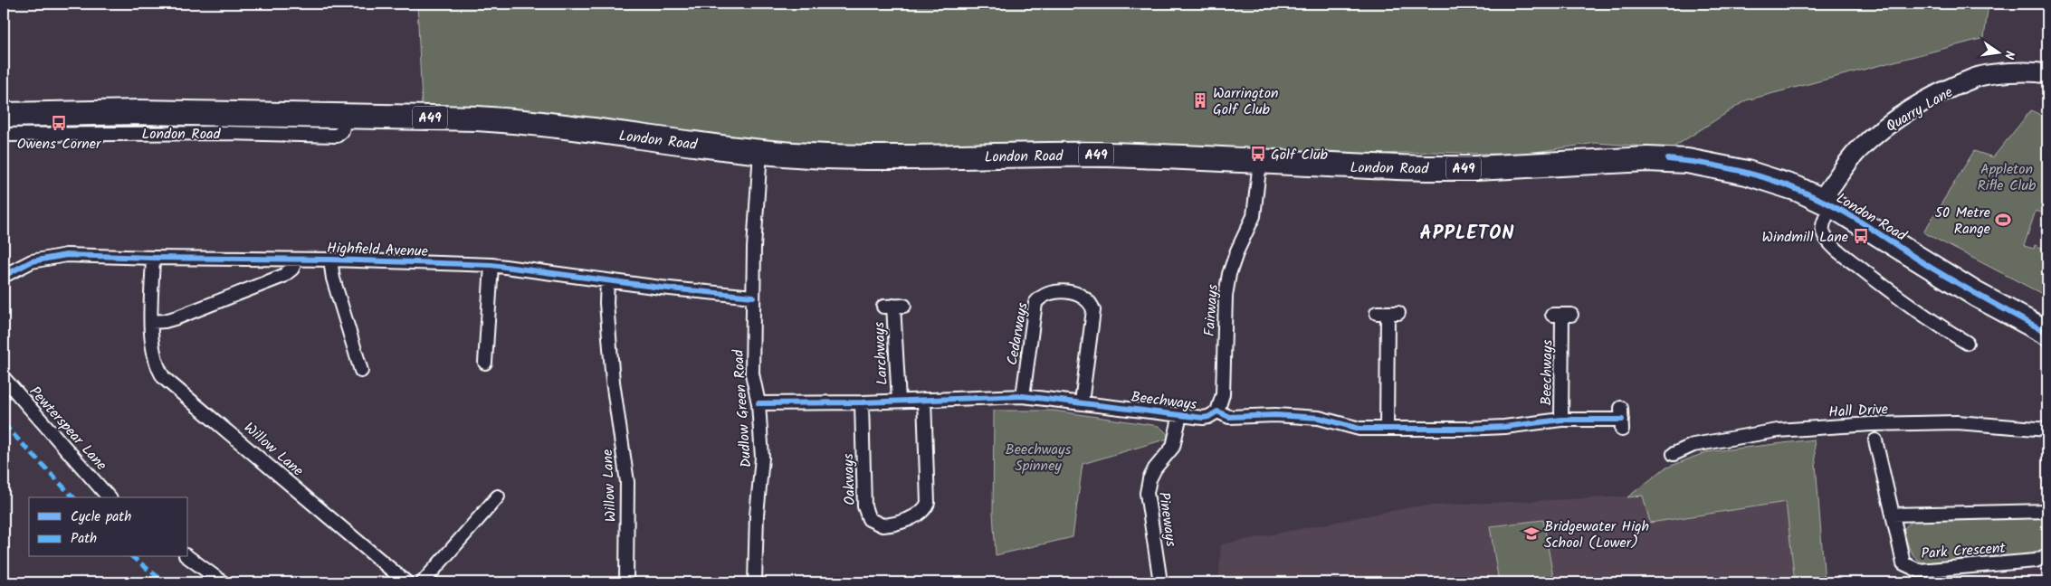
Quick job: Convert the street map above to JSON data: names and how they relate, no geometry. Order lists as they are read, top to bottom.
{
  "streets": {
    "highway": ["A49", "London Road"],
    "street": [
      "Quarry Lane",
      "Highfield Avenue",
      "Fairways",
      "Cedarways",
      "Larchways",
      "Beechways",
      "Dudlow Green Road",
      "Hall Drive",
      "Pewterspear Lane",
      "Willow Lane",
      "Oakways",
      "Pineways",
      "Park Crescent"
    ]
  },
  "crossings": [
    ["Quarry Lane", "London Road"],
    ["London Road", "Fairways"],
    ["London Road", "Dudlow Green Road"],
    ["Highfield Avenue", "Dudlow Green Road"],
    ["Highfield Avenue", "Willow Lane"],
    ["Fairways", "Beechways"],
    ["Cedarways", "Beechways"],
    ["Larchways", "Beechways"],
    ["Beechways", "Dudlow Green Road"],
    ["Beechways", "Oakways"],
    ["Beechways", "Pineways"]
  ],
  "districts": ["APPLETON"],
  "parks": ["Appleton Rifle Club", "Beechways Spinney"],
  "places": {
    "building": ["Warrington Golf Club"],
    "bus stop": ["Owens Corner", "Golf Club", "Windmill Lane"],
    "sports": ["50 Metre Range"],
    "school or university": ["Bridgewater High School (Lower)"]
  },
  "legend": ["Cycle path", "Path"],
  "north": "right"
}
